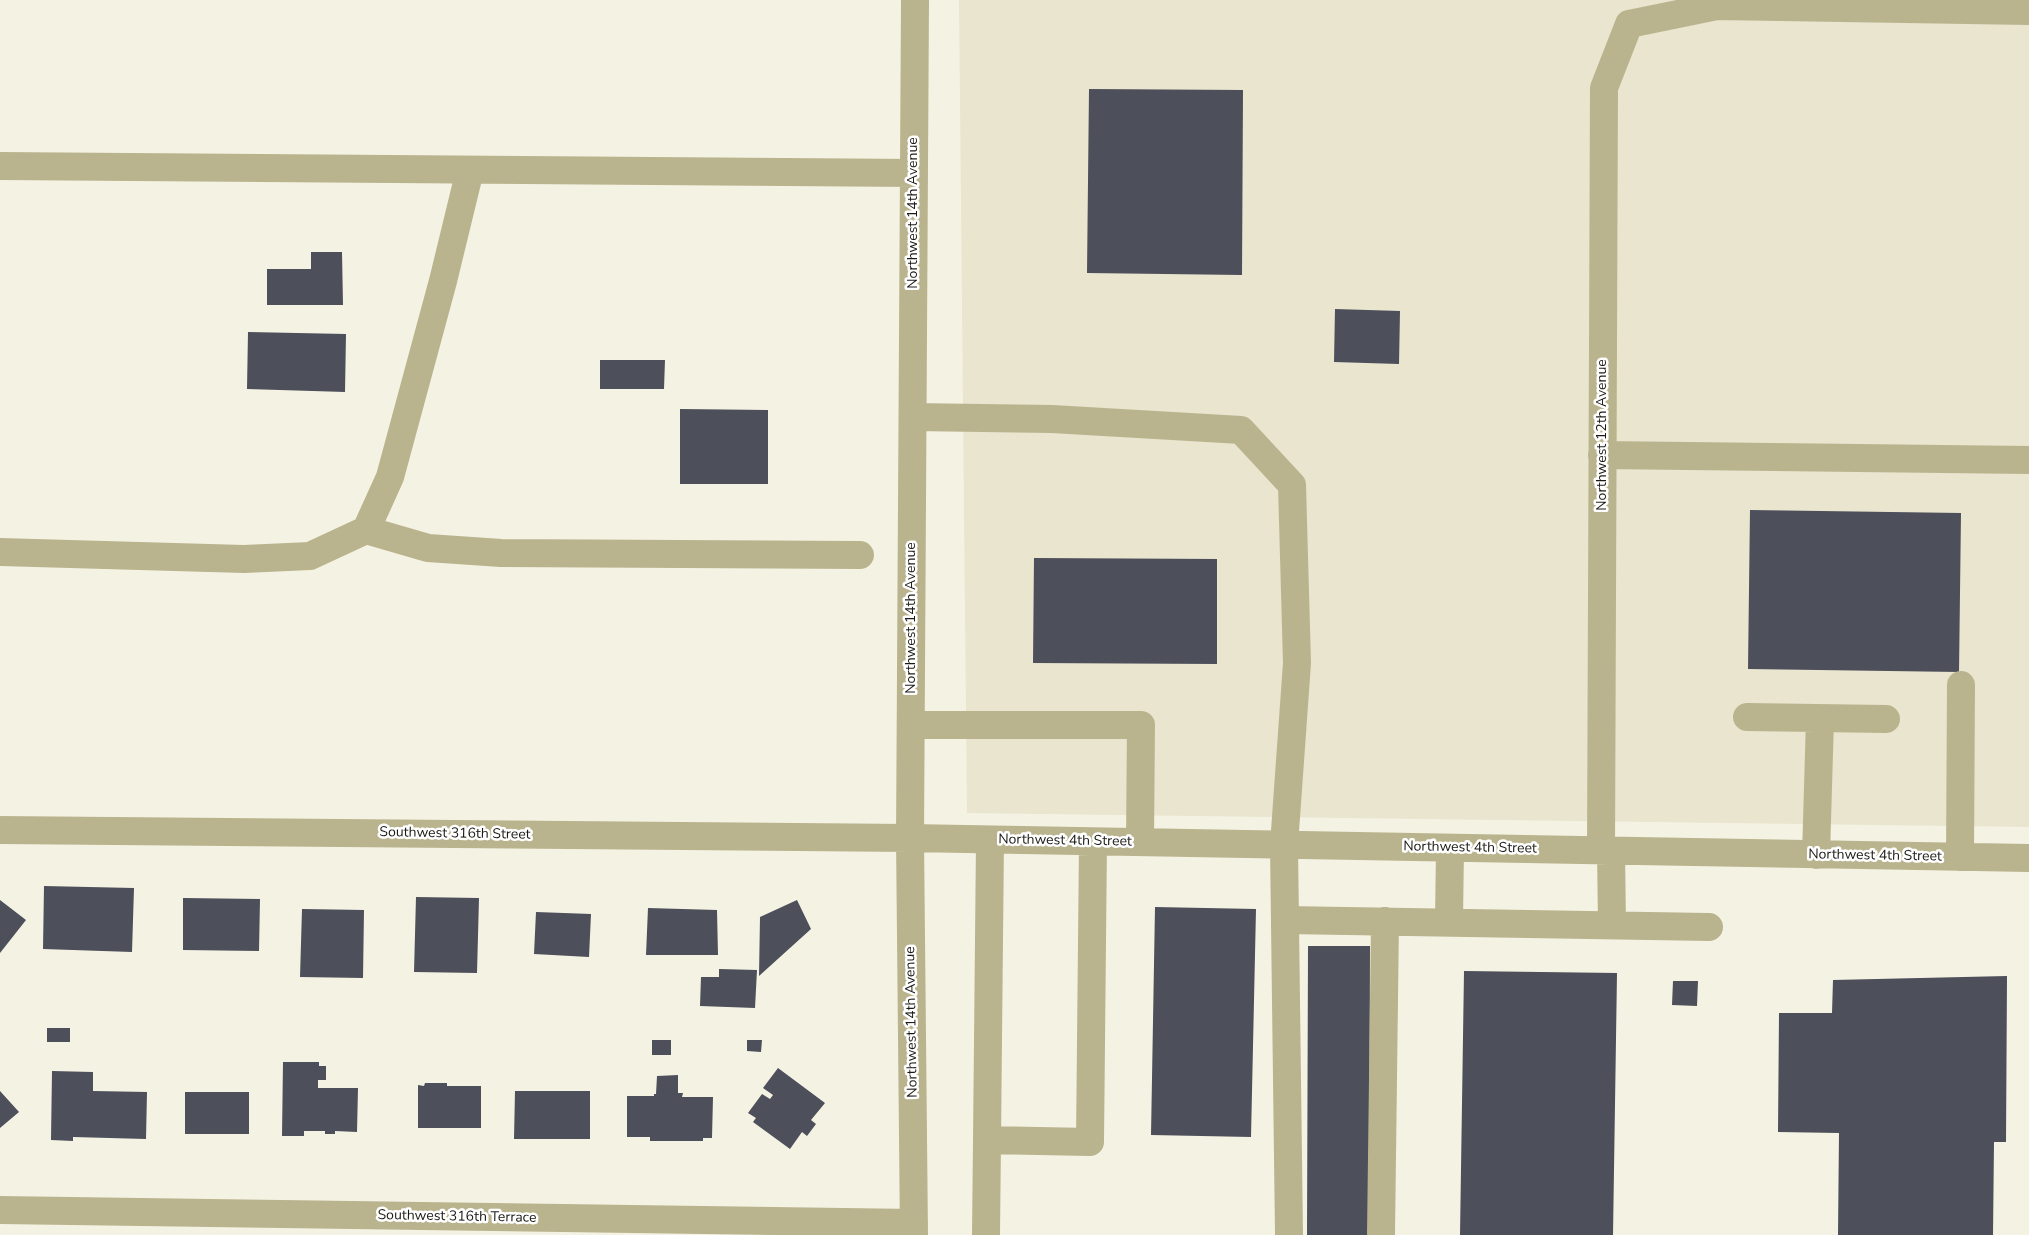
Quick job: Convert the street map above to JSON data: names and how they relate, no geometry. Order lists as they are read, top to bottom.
{
  "streets": {
    "street": [
      "Northwest 14th Avenue",
      "Northwest 12th Avenue",
      "Southwest 316th Street",
      "Northwest 4th Street",
      "Southwest 316th Terrace"
    ]
  },
  "crossings": [
    ["Northwest 14th Avenue", "Southwest 316th Street"],
    ["Northwest 14th Avenue", "Northwest 4th Street"],
    ["Northwest 14th Avenue", "Southwest 316th Terrace"],
    ["Northwest 12th Avenue", "Northwest 4th Street"],
    ["Southwest 316th Street", "Northwest 4th Street"]
  ]
}
